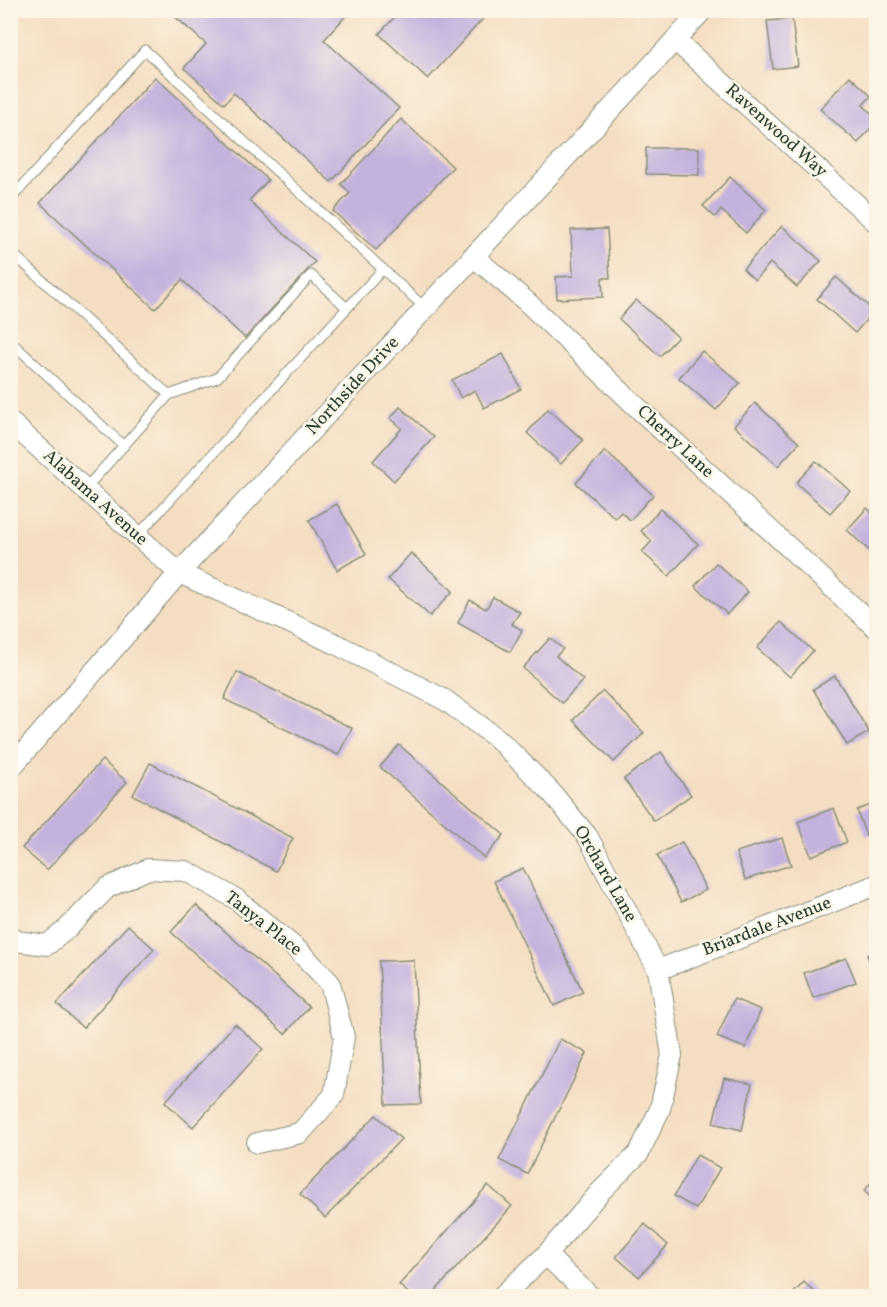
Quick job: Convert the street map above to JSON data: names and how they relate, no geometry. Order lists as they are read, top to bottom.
{
  "streets": {
    "street": [
      "Ravenwood Way",
      "Northside Drive",
      "Cherry Lane",
      "Alabama Avenue",
      "Orchard Lane",
      "Tanya Place",
      "Briardale Avenue"
    ]
  },
  "crossings": [
    ["Ravenwood Way", "Northside Drive"],
    ["Northside Drive", "Cherry Lane"],
    ["Northside Drive", "Alabama Avenue"],
    ["Northside Drive", "Orchard Lane"],
    ["Alabama Avenue", "Orchard Lane"],
    ["Orchard Lane", "Briardale Avenue"]
  ]
}
